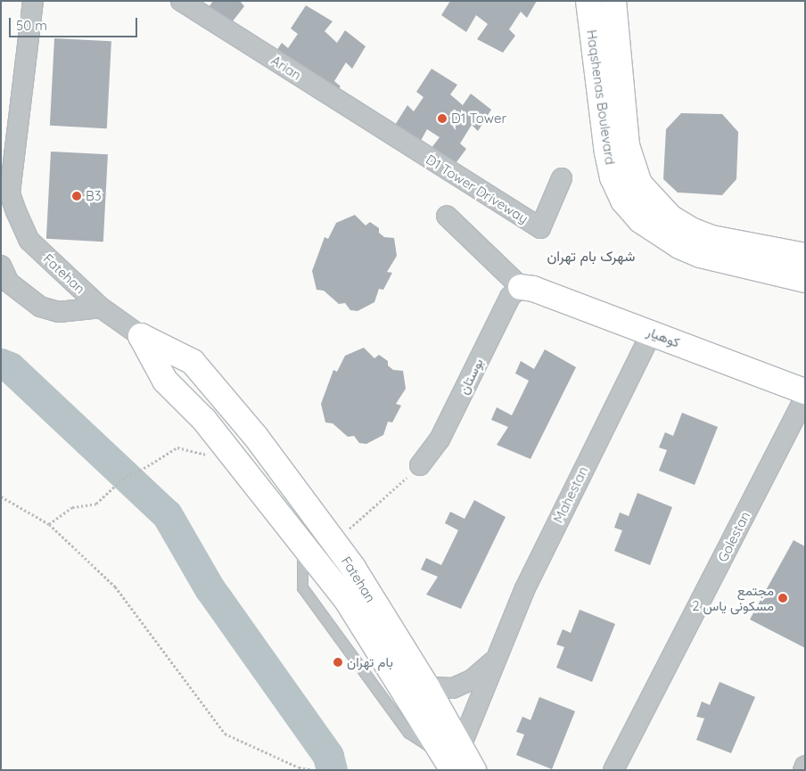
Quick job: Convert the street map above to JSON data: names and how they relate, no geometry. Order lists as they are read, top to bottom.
{
  "streets": {
    "street": [
      "Arian",
      "Haqshenas Boulevard",
      "D1 Tower Driveway",
      "Fatehan",
      "کوهیار",
      "بوستان",
      "Mahestan",
      "Golestan"
    ]
  },
  "crossings": [
    ["Arian", "D1 Tower Driveway"],
    ["Fatehan", "Mahestan"],
    ["کوهیار", "بوستان"],
    ["کوهیار", "Mahestan"]
  ],
  "districts": ["شهرک بام تهران"],
  "places": [
    "D1 Tower",
    "B3",
    "مجتمع مسکونی یاس 2",
    "بام تهران"
  ],
  "scale_bar": "50 m"
}
